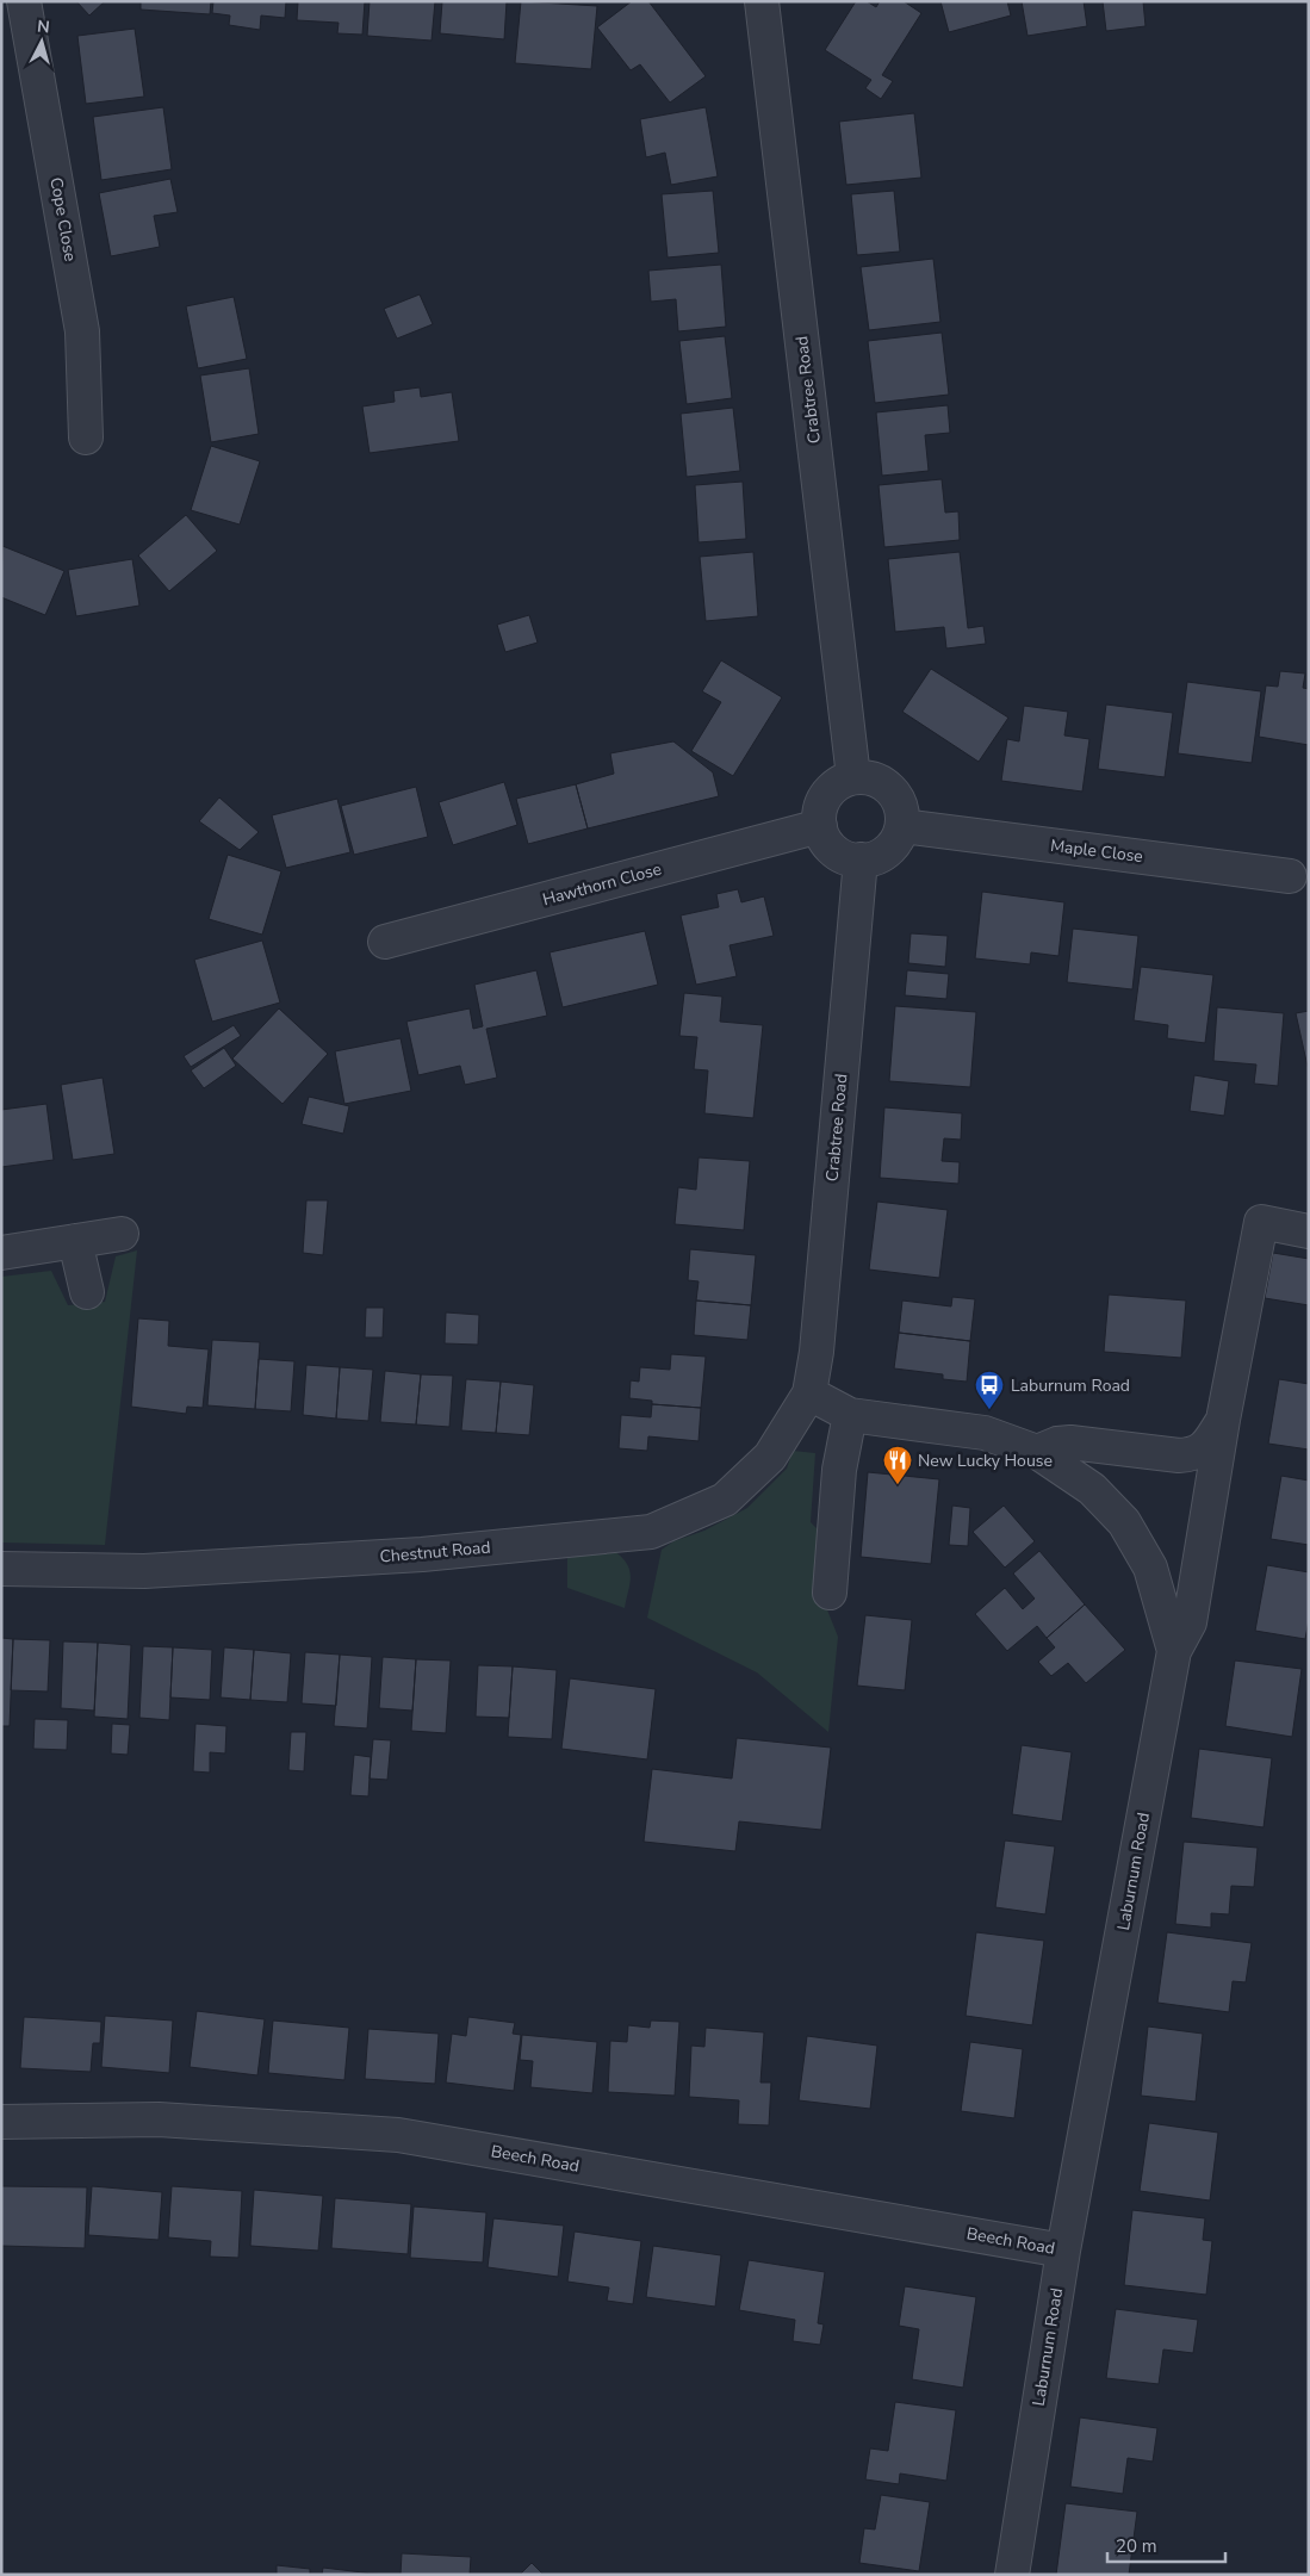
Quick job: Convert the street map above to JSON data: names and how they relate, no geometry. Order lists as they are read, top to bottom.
{
  "streets": {
    "street": [
      "Cope Close",
      "Crabtree Road",
      "Maple Close",
      "Hawthorn Close",
      "Chestnut Road",
      "Laburnum Road",
      "Beech Road"
    ]
  },
  "crossings": [
    ["Crabtree Road", "Maple Close"],
    ["Crabtree Road", "Hawthorn Close"],
    ["Crabtree Road", "Chestnut Road"],
    ["Crabtree Road", "Laburnum Road"],
    ["Maple Close", "Hawthorn Close"],
    ["Chestnut Road", "Laburnum Road"],
    ["Laburnum Road", "Beech Road"]
  ],
  "places": {
    "bus stop": ["Laburnum Road"],
    "restaurant": ["New Lucky House"]
  },
  "scale_bar": "20 m",
  "north": "top"
}
